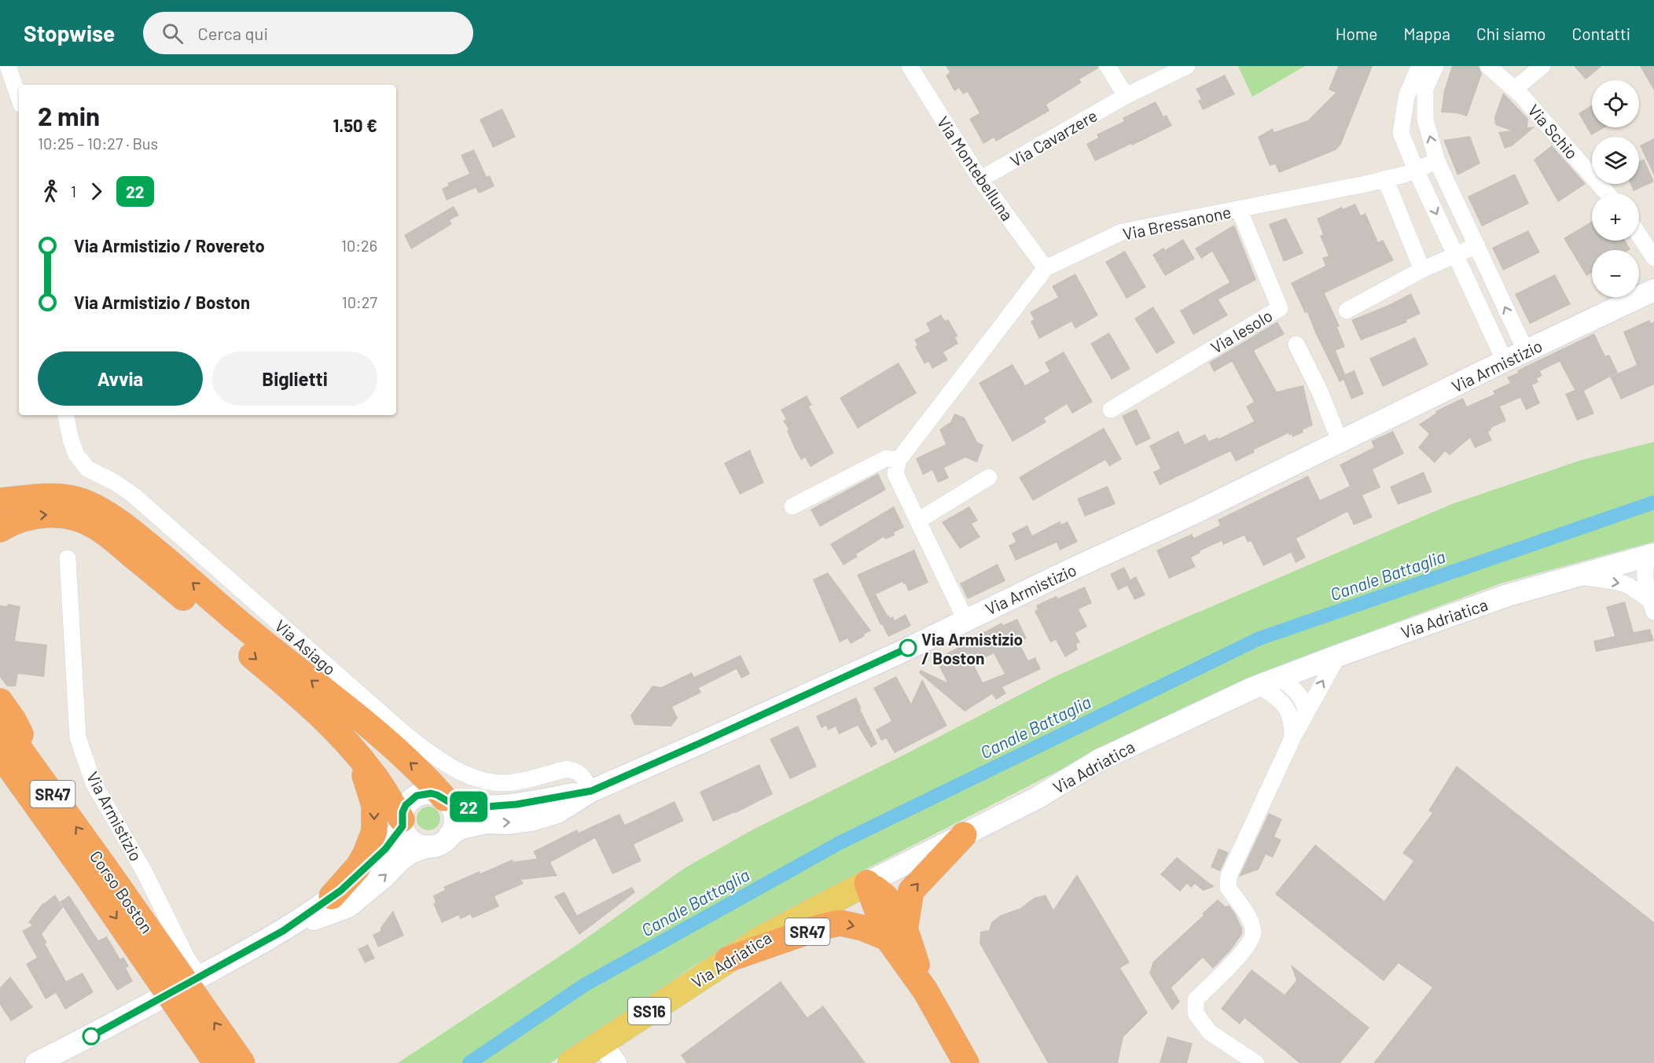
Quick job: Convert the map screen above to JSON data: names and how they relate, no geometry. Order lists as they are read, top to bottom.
{
  "streets": {
    "highway": ["SR47", "Corso Boston"],
    "main road": ["Via Adriatica", "SS16"],
    "street": [
      "Via Schio",
      "Via Cavarzere",
      "Via Montebelluna",
      "Via Bressanone",
      "Via Iesolo",
      "Via Armistizio",
      "Via Asiago"
    ]
  },
  "crossings": [
    ["Via Cavarzere", "Via Montebelluna"],
    ["Via Montebelluna", "Via Bressanone"],
    ["Via Bressanone", "Via Iesolo"],
    ["Via Armistizio", "Via Asiago"],
    ["Via Adriatica", "SR47"]
  ],
  "water": ["Canale Battaglia"],
  "places": ["Via Armistizio / Boston"],
  "lines": ["bus line 22"],
  "page": {
    "header": "Stopwise",
    "search": "Cerca qui",
    "nav": [
      "Home",
      "Mappa",
      "Chi siamo",
      "Contatti"
    ],
    "on_map": "22",
    "map_buttons": ["+", "−"],
    "heading": ["2 min", "10:25 – 10:27 · Bus", "1.50 €"],
    "legs": ["1", "22"],
    "list": [
      {
        "name": "Via Armistizio / Rovereto",
        "value": "10:26"
      },
      {
        "name": "Via Armistizio / Boston",
        "value": "10:27"
      }
    ],
    "buttons": ["Avvia", "Biglietti"]
  }
}
